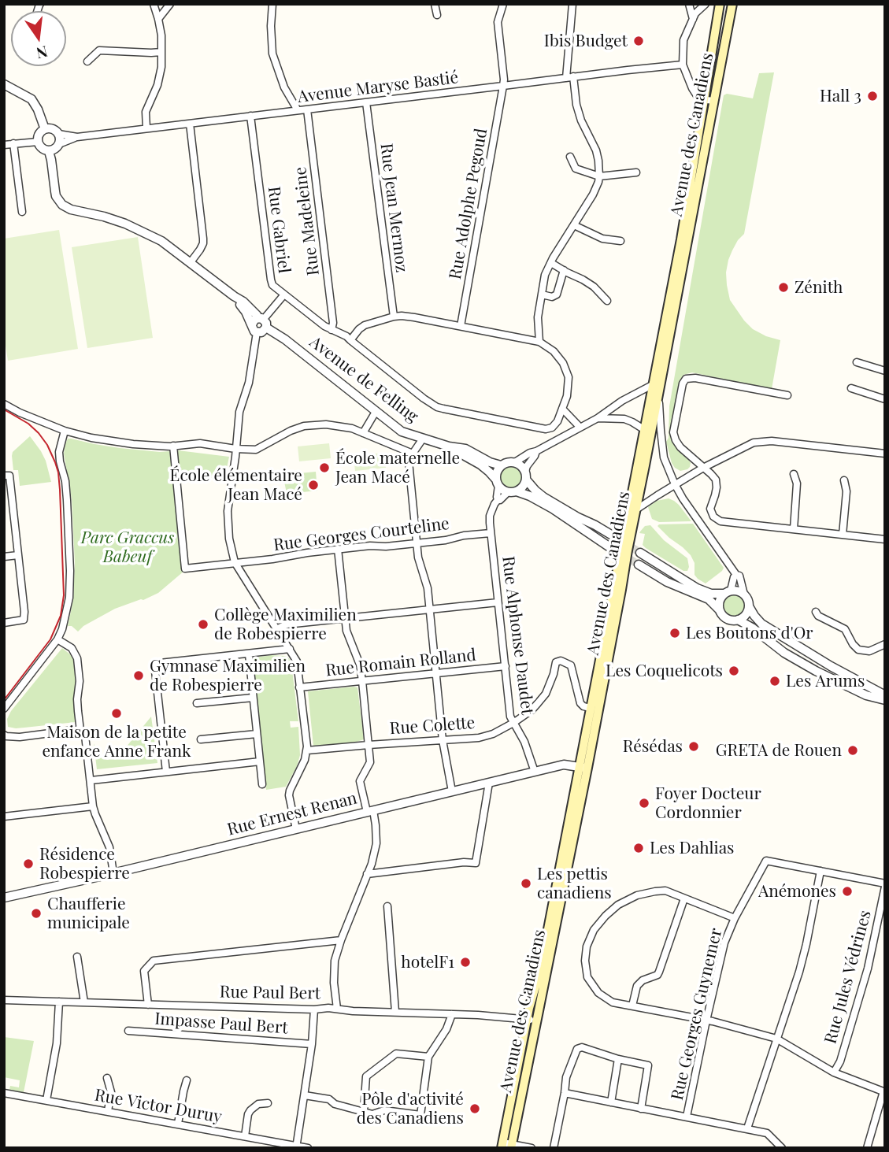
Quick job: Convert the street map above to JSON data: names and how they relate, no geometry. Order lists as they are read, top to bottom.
{
  "streets": {
    "main road": ["Avenue des Canadiens"],
    "street": [
      "Avenue Maryse Bastié",
      "Rue Adolphe Pegoud",
      "Rue Jean Mermoz",
      "Rue Madeleine",
      "Rue Gabriel",
      "Avenue de Felling",
      "Rue Georges Courteline",
      "Rue Alphonse Daudet",
      "Rue Romain Rolland",
      "Rue Colette",
      "Rue Ernest Renan",
      "Rue Jules Védrines",
      "Rue Paul Bert",
      "Rue Georges Guynemer",
      "Impasse Paul Bert",
      "Rue Victor Duruy"
    ]
  },
  "crossings": [
    ["Avenue Maryse Bastié", "Rue Adolphe Pegoud"],
    ["Avenue Maryse Bastié", "Rue Jean Mermoz"],
    ["Avenue Maryse Bastié", "Rue Madeleine"],
    ["Avenue Maryse Bastié", "Rue Gabriel"],
    ["Avenue Maryse Bastié", "Avenue de Felling"],
    ["Avenue des Canadiens", "Rue Colette"],
    ["Avenue des Canadiens", "Rue Ernest Renan"],
    ["Avenue des Canadiens", "Rue Paul Bert"],
    ["Rue Madeleine", "Rue Gabriel"],
    ["Avenue de Felling", "Rue Alphonse Daudet"],
    ["Rue Georges Courteline", "Rue Alphonse Daudet"],
    ["Rue Alphonse Daudet", "Rue Romain Rolland"],
    ["Rue Alphonse Daudet", "Rue Colette"],
    ["Rue Alphonse Daudet", "Rue Ernest Renan"]
  ],
  "parks": ["Parc Graccus Babeuf"],
  "places": [
    "Ibis Budget",
    "Hall 3",
    "Zénith",
    "École maternelle Jean Macé",
    "École élémentaire Jean Macé",
    "Collège Maximilien de Robespierre",
    "Les Boutons d'Or",
    "Les Coquelicots",
    "Gymnase Maximilien de Robespierre",
    "Les Arums",
    "Maison de la petite enfance Anne Frank",
    "Résédas",
    "GRETA de Rouen",
    "Foyer Docteur Cordonnier",
    "Les Dahlias",
    "Résidence Robespierre",
    "Les pettis canadiens",
    "Anémones",
    "Chaufferie municipale",
    "hotelF1",
    "Pôle d'activité des Canadiens"
  ],
  "north": "bottom"
}
